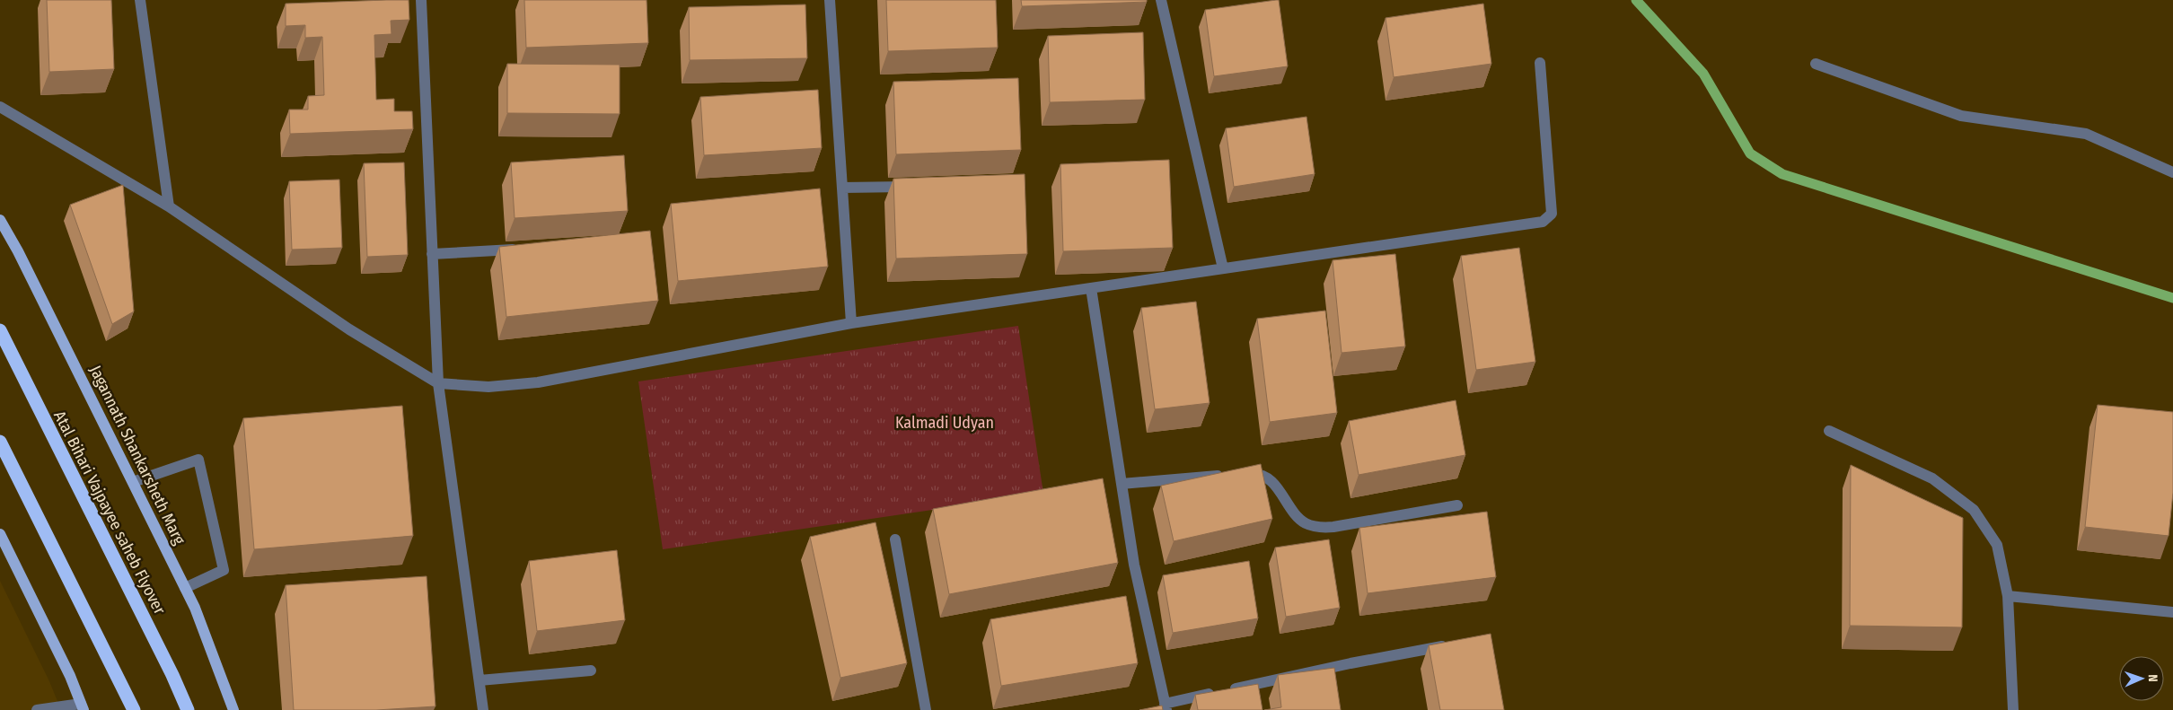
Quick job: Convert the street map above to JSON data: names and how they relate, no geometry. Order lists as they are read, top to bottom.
{
  "streets": {
    "highway": ["Atal Bihari Vajpayee saheb Flyover"],
    "main road": ["Jagannath Shankarsheth Marg"]
  },
  "parks": ["Kalmadi Udyan"],
  "north": "right"
}
